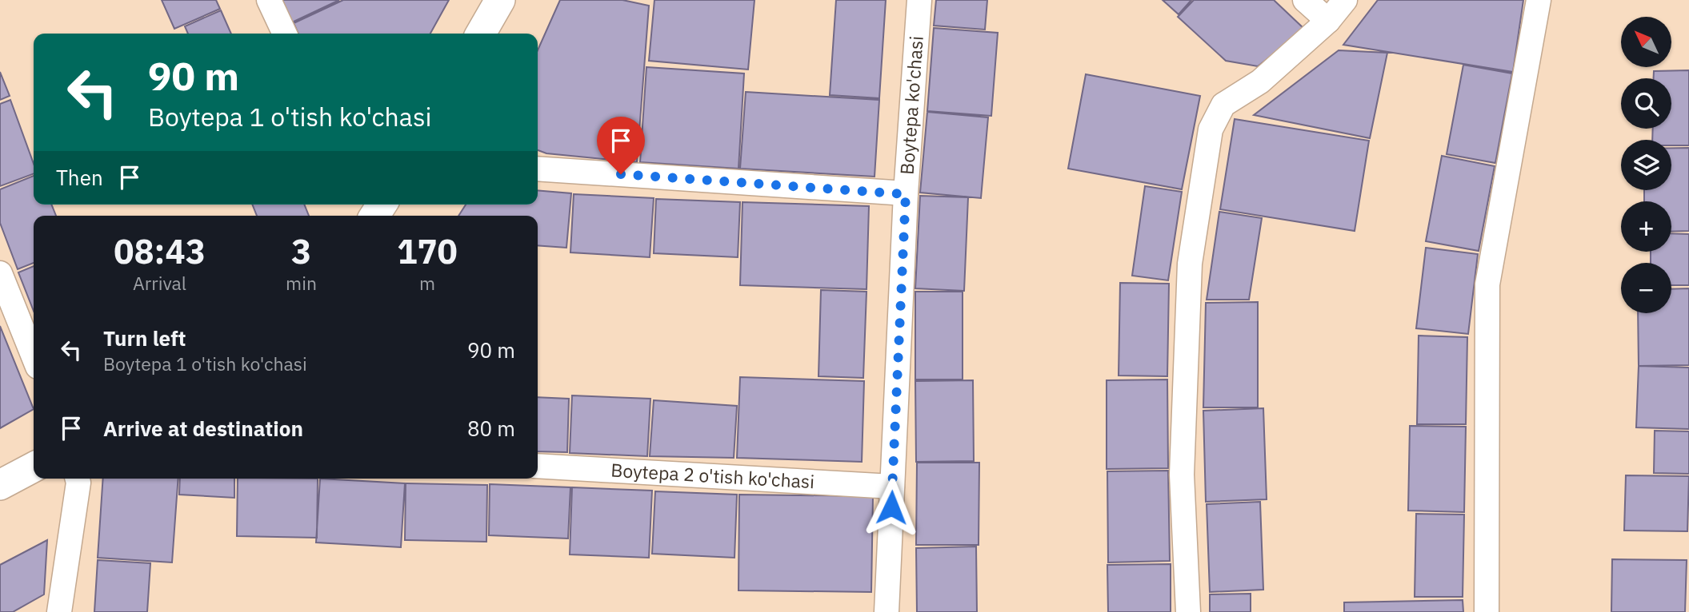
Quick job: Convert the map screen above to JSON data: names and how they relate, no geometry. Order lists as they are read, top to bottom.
{
  "streets": {
    "street": ["Boytepa ko'chasi", "Boytepa 2 o'tish ko'chasi"]
  },
  "crossings": [
    ["Boytepa ko'chasi", "Boytepa 2 o'tish ko'chasi"]
  ],
  "north": "top left",
  "page": {
    "map_buttons": ["+", "−"],
    "turn": ["90 m", "Boytepa 1 o'tish ko'chasi"],
    "then": "Then",
    "eta": [
      "08:43",
      "Arrival",
      "3",
      "min",
      "170",
      "m"
    ],
    "list": [
      {
        "name": "Turn left",
        "note": "Boytepa 1 o'tish ko'chasi",
        "value": "90 m"
      },
      {
        "name": "Arrive at destination",
        "value": "80 m"
      }
    ]
  }
}
